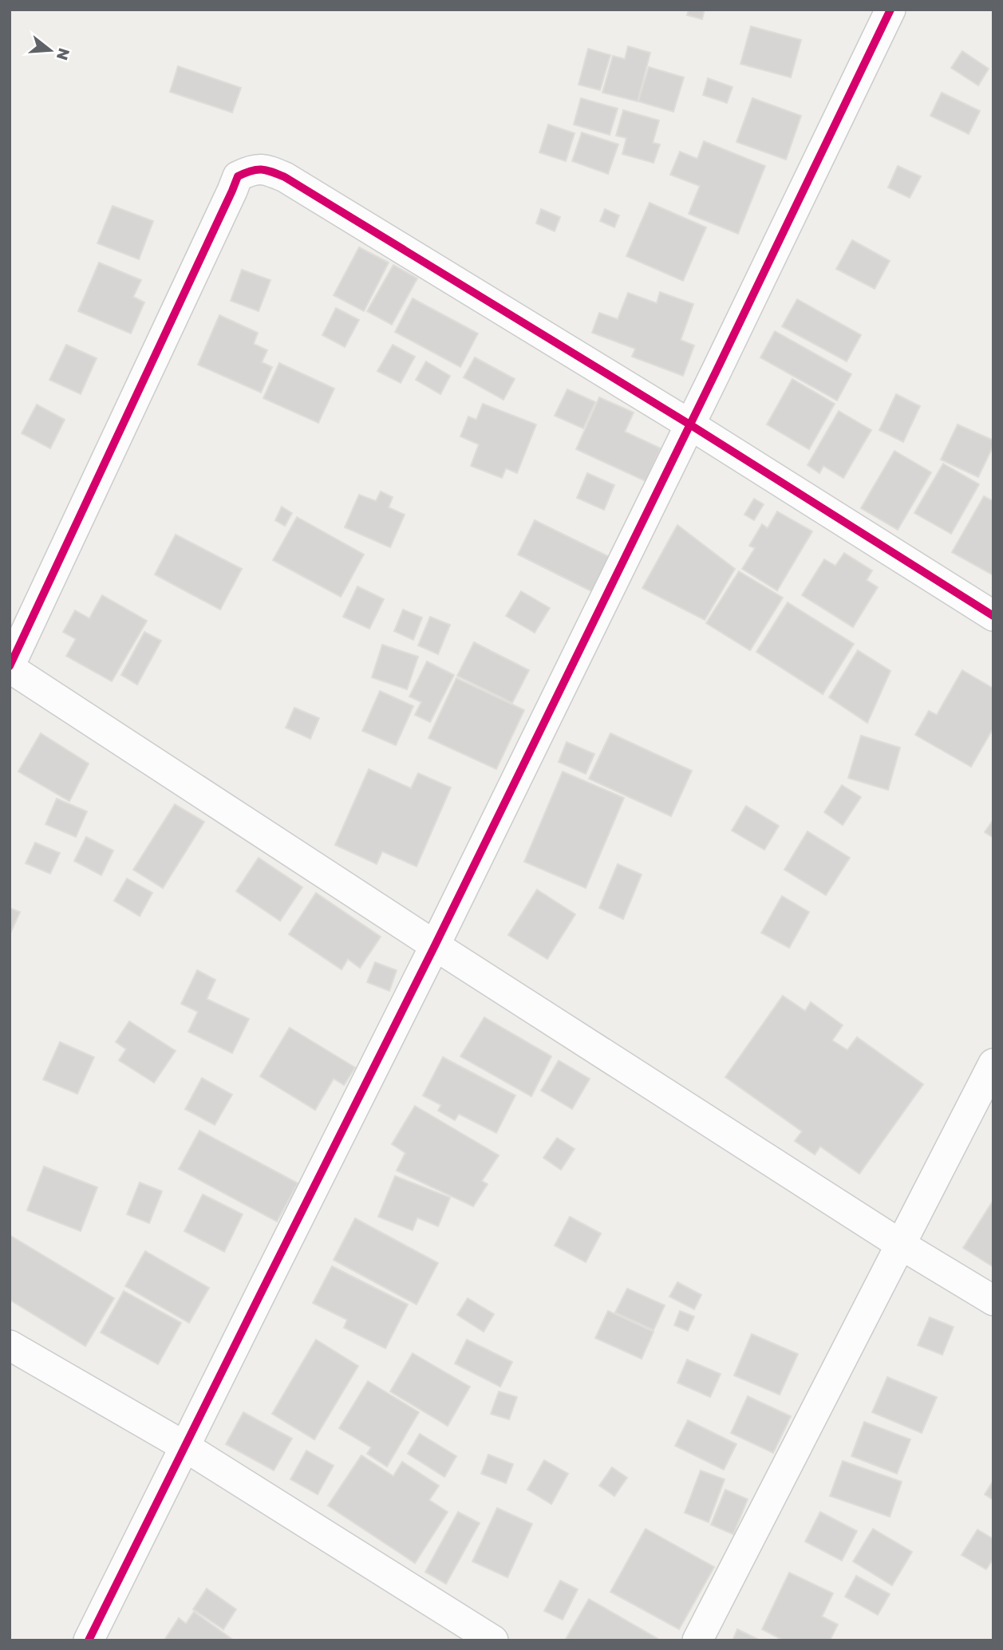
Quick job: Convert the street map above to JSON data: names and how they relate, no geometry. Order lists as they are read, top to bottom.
{
  "north": "right"
}
